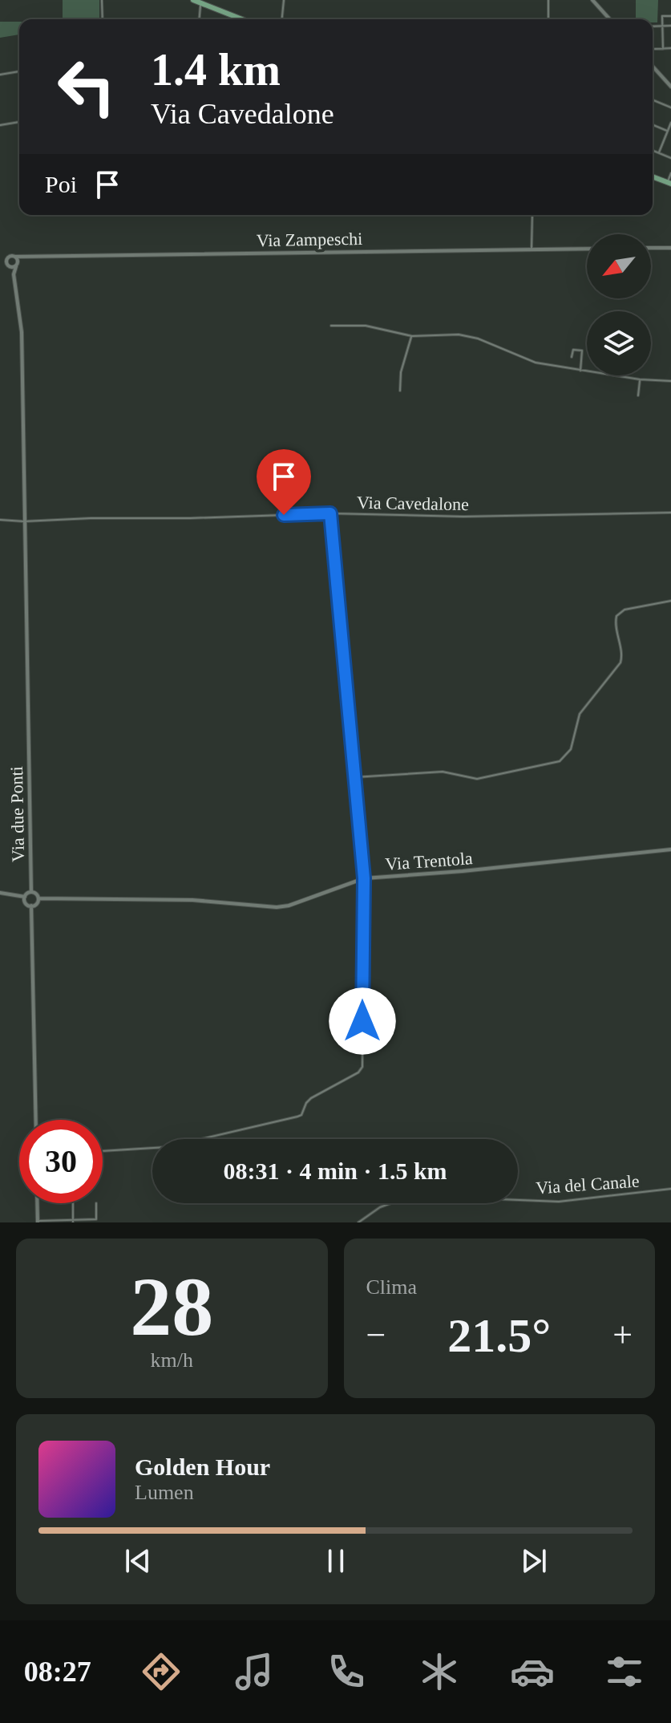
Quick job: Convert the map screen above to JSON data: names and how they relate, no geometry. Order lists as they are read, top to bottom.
{
  "streets": {
    "street": [
      "Via Zampeschi",
      "Via Cavedalone",
      "Via due Ponti",
      "Via Trentola",
      "Via del Canale"
    ]
  },
  "crossings": [
    ["Via Zampeschi", "Via due Ponti"],
    ["Via Cavedalone", "Via due Ponti"],
    ["Via due Ponti", "Via Trentola"]
  ],
  "north": "bottom left",
  "page": {
    "turn": ["1.4 km", "Via Cavedalone"],
    "then": "Poi",
    "limit": "30",
    "trip": "08:31 · 4 min · 1.5 km",
    "tile": [
      ["28", "km/h"],
      "Clima"
    ],
    "heat": ["−", "21.5°", "+"],
    "song": ["Golden Hour", "Lumen"],
    "tabs": "08:27"
  }
}
